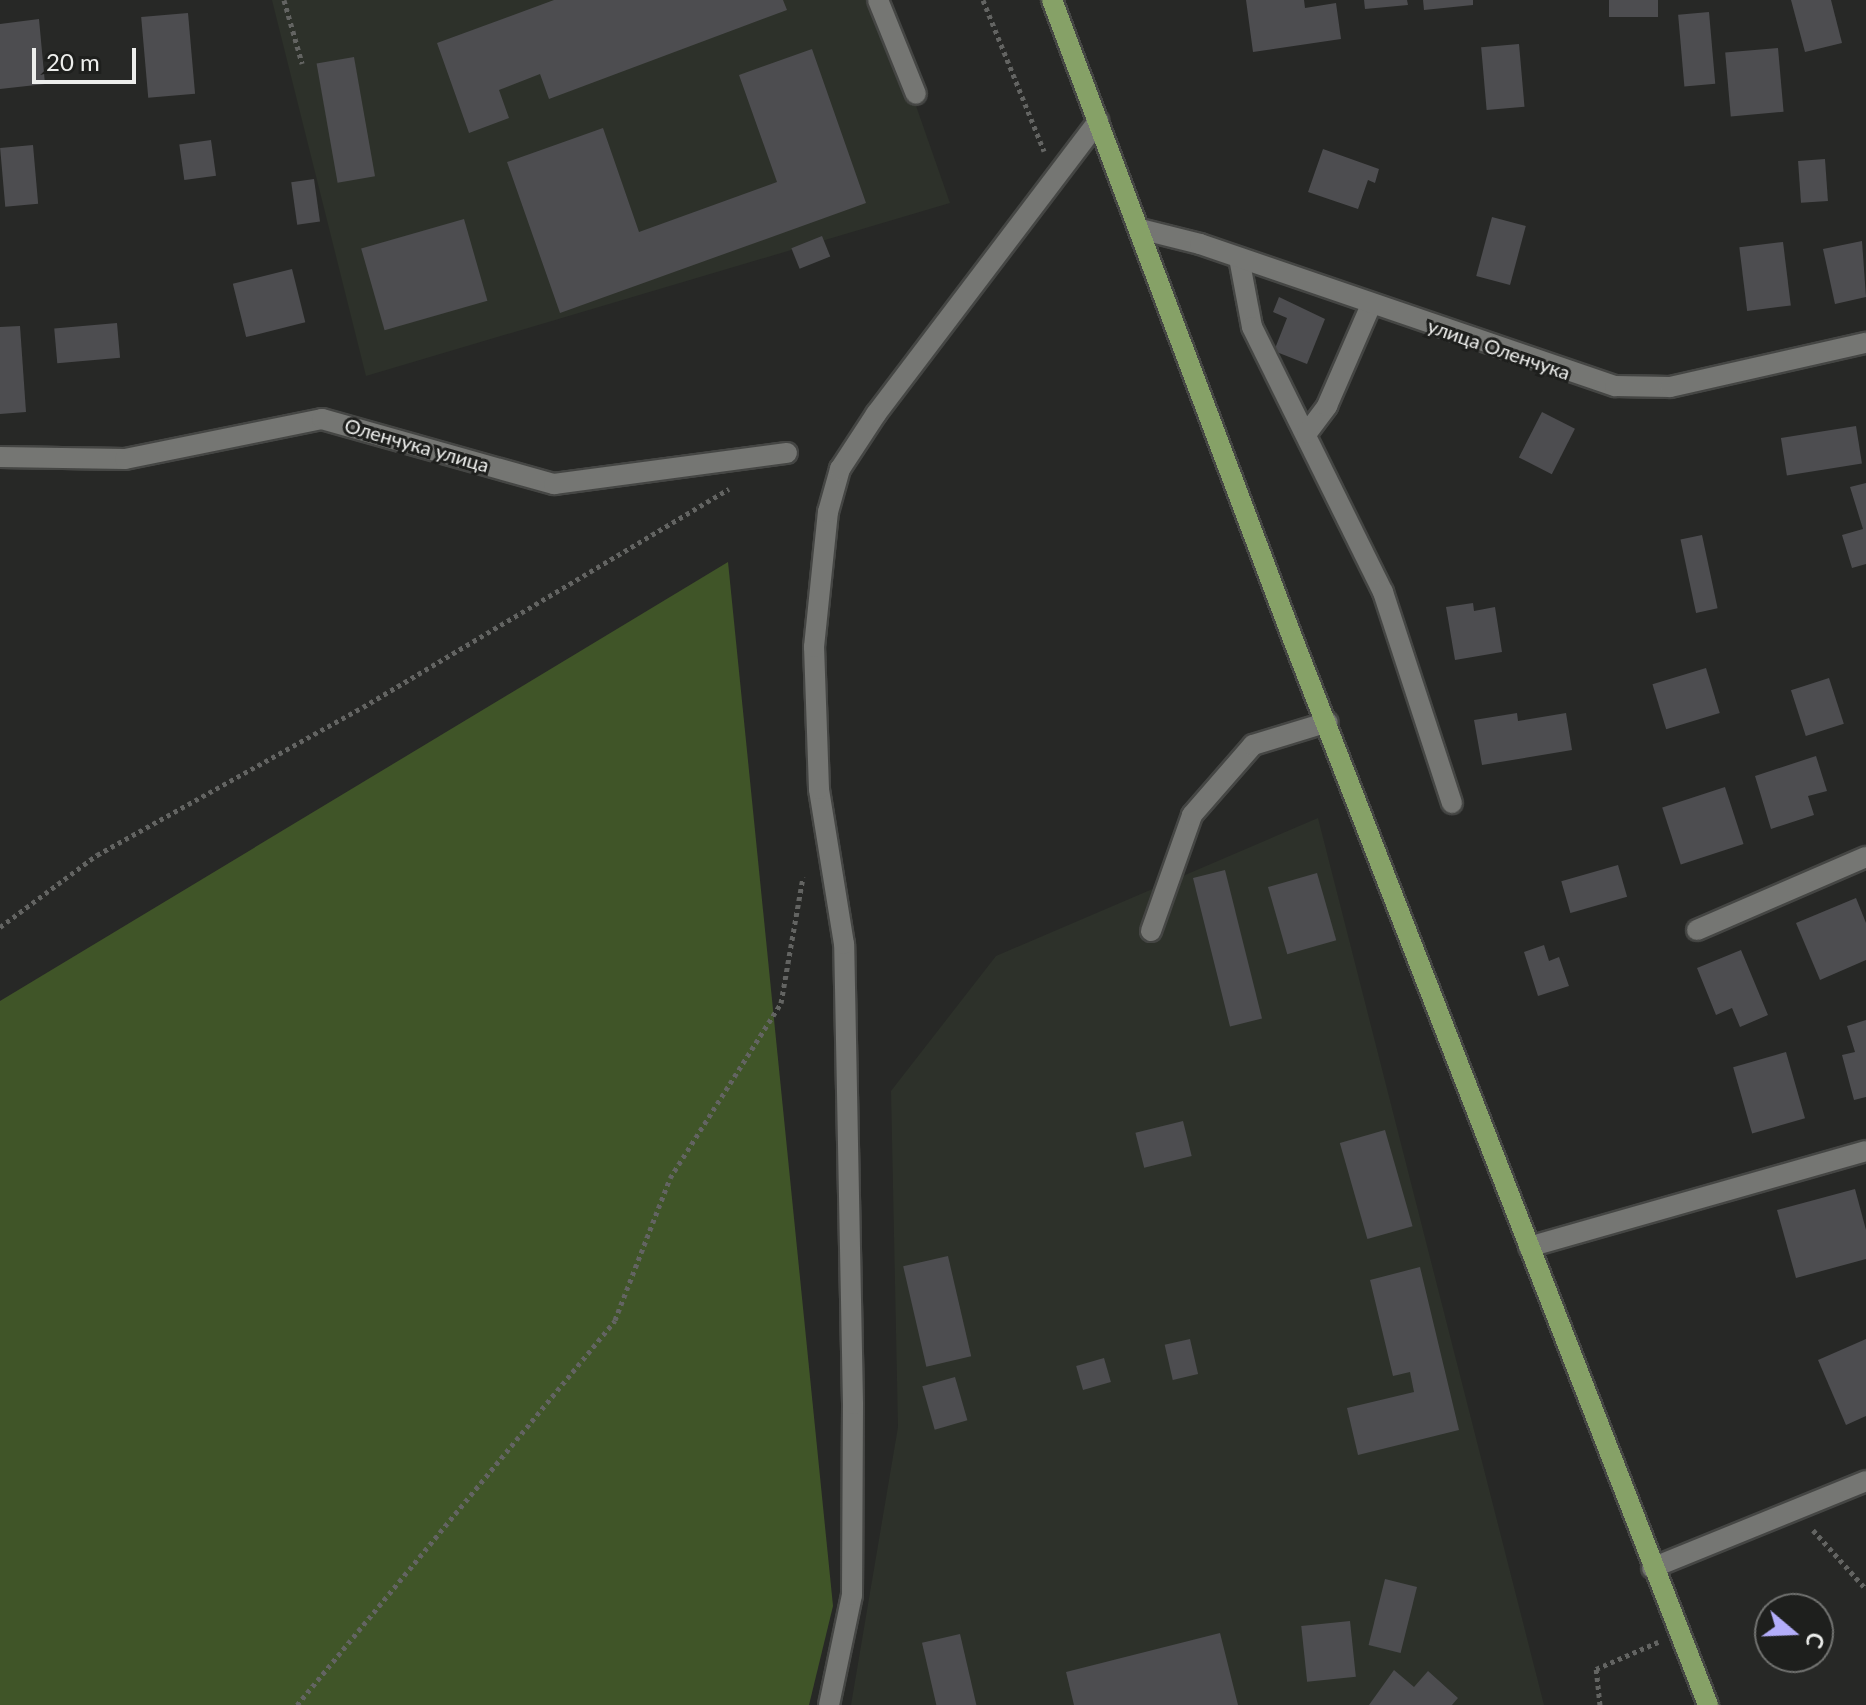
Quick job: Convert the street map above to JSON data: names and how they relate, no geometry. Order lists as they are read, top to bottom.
{
  "streets": {
    "street": ["улица Оленчука", "Оленчука улица"]
  },
  "scale_bar": "20 m",
  "north": "right"
}
